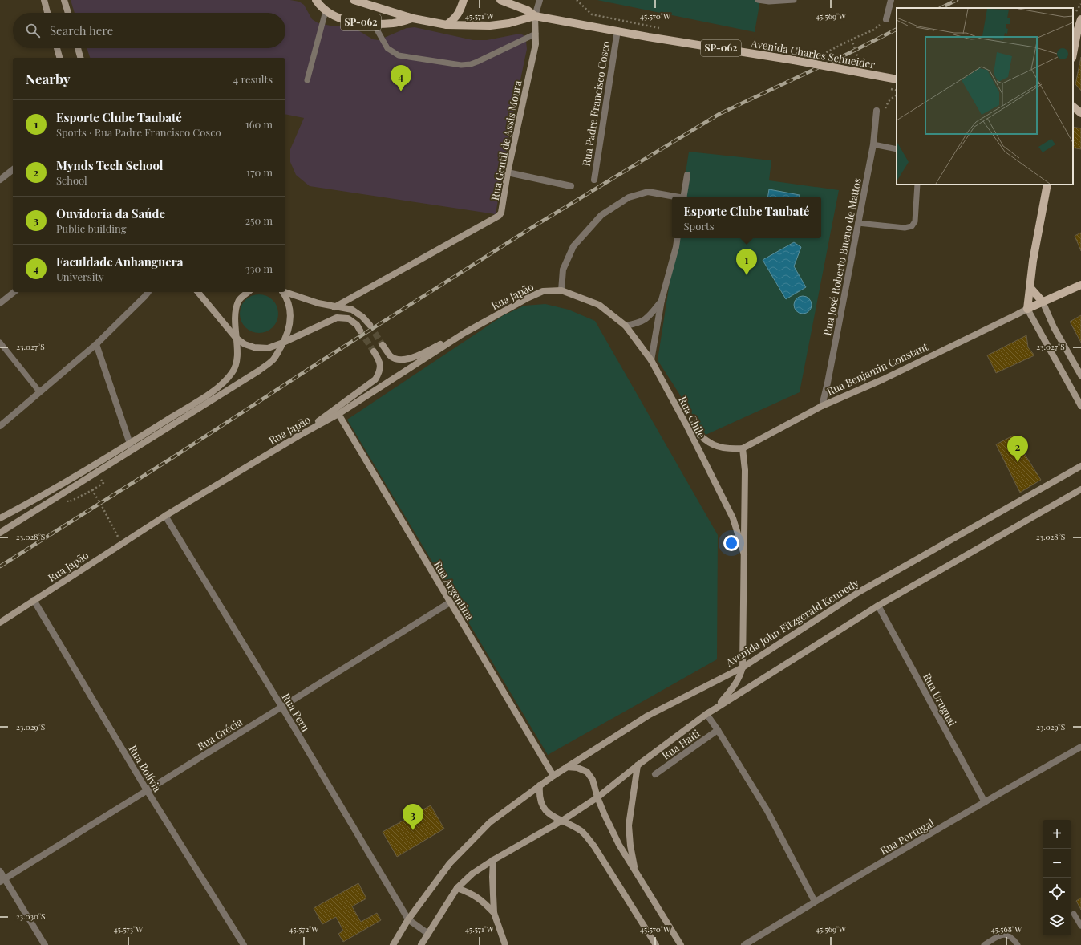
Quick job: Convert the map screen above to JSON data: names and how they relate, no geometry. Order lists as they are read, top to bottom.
{
  "streets": {
    "main road": [
      "SP-062",
      "Avenida Charles Schneider",
      "Rua Gentil de Assis Moura",
      "Rua Japão",
      "Rua Benjamin Constant",
      "Rua Chile",
      "Rua Argentina",
      "Avenida John Fitzgerald Kennedy"
    ],
    "street": [
      "Rua Padre Francisco Cosco",
      "Rua José Roberto Bueno de Mattos",
      "Rua Uruguai",
      "Rua Peru",
      "Rua Grécia",
      "Rua Haiti",
      "Rua Bolívia",
      "Rua Portugal"
    ]
  },
  "crossings": [
    ["SP-062", "Avenida Charles Schneider"],
    ["Avenida Charles Schneider", "Rua Padre Francisco Cosco"],
    ["Avenida Charles Schneider", "Rua Gentil de Assis Moura"],
    ["Rua José Roberto Bueno de Mattos", "Rua Benjamin Constant"],
    ["Rua Japão", "Rua Chile"],
    ["Rua Japão", "Rua Argentina"],
    ["Rua Japão", "Rua Peru"],
    ["Rua Japão", "Rua Bolívia"],
    ["Rua Benjamin Constant", "Rua Chile"],
    ["Rua Chile", "Avenida John Fitzgerald Kennedy"],
    ["Rua Argentina", "Avenida John Fitzgerald Kennedy"],
    ["Rua Argentina", "Rua Grécia"],
    ["Avenida John Fitzgerald Kennedy", "Rua Peru"],
    ["Rua Uruguai", "Rua Portugal"],
    ["Rua Peru", "Rua Grécia"],
    ["Rua Grécia", "Rua Bolívia"]
  ],
  "page": {
    "search": "Search here",
    "heading": ["Nearby", "4 results"],
    "pins": [
      "4",
      "1",
      "2",
      "3"
    ],
    "list": [
      {
        "mark": "1",
        "name": "Esporte Clube Taubaté",
        "note": "Sports · Rua Padre Francisco Cosco",
        "value": "160 m"
      },
      {
        "mark": "2",
        "name": "Mynds Tech School",
        "note": "School",
        "value": "170 m"
      },
      {
        "mark": "3",
        "name": "Ouvidoria da Saúde",
        "note": "Public building",
        "value": "250 m"
      },
      {
        "mark": "4",
        "name": "Faculdade Anhanguera",
        "note": "University",
        "value": "330 m"
      }
    ],
    "popup": ["Esporte Clube Taubaté", "Sports"],
    "map_buttons": ["+", "−"]
  },
  "coordinates": [
    "45.571°W",
    "45.570°W",
    "45.569°W",
    "23.027°S",
    "23.028°S",
    "23.029°S",
    "23.030°S",
    "45.573°W",
    "45.572°W",
    "45.568°W"
  ]
}
